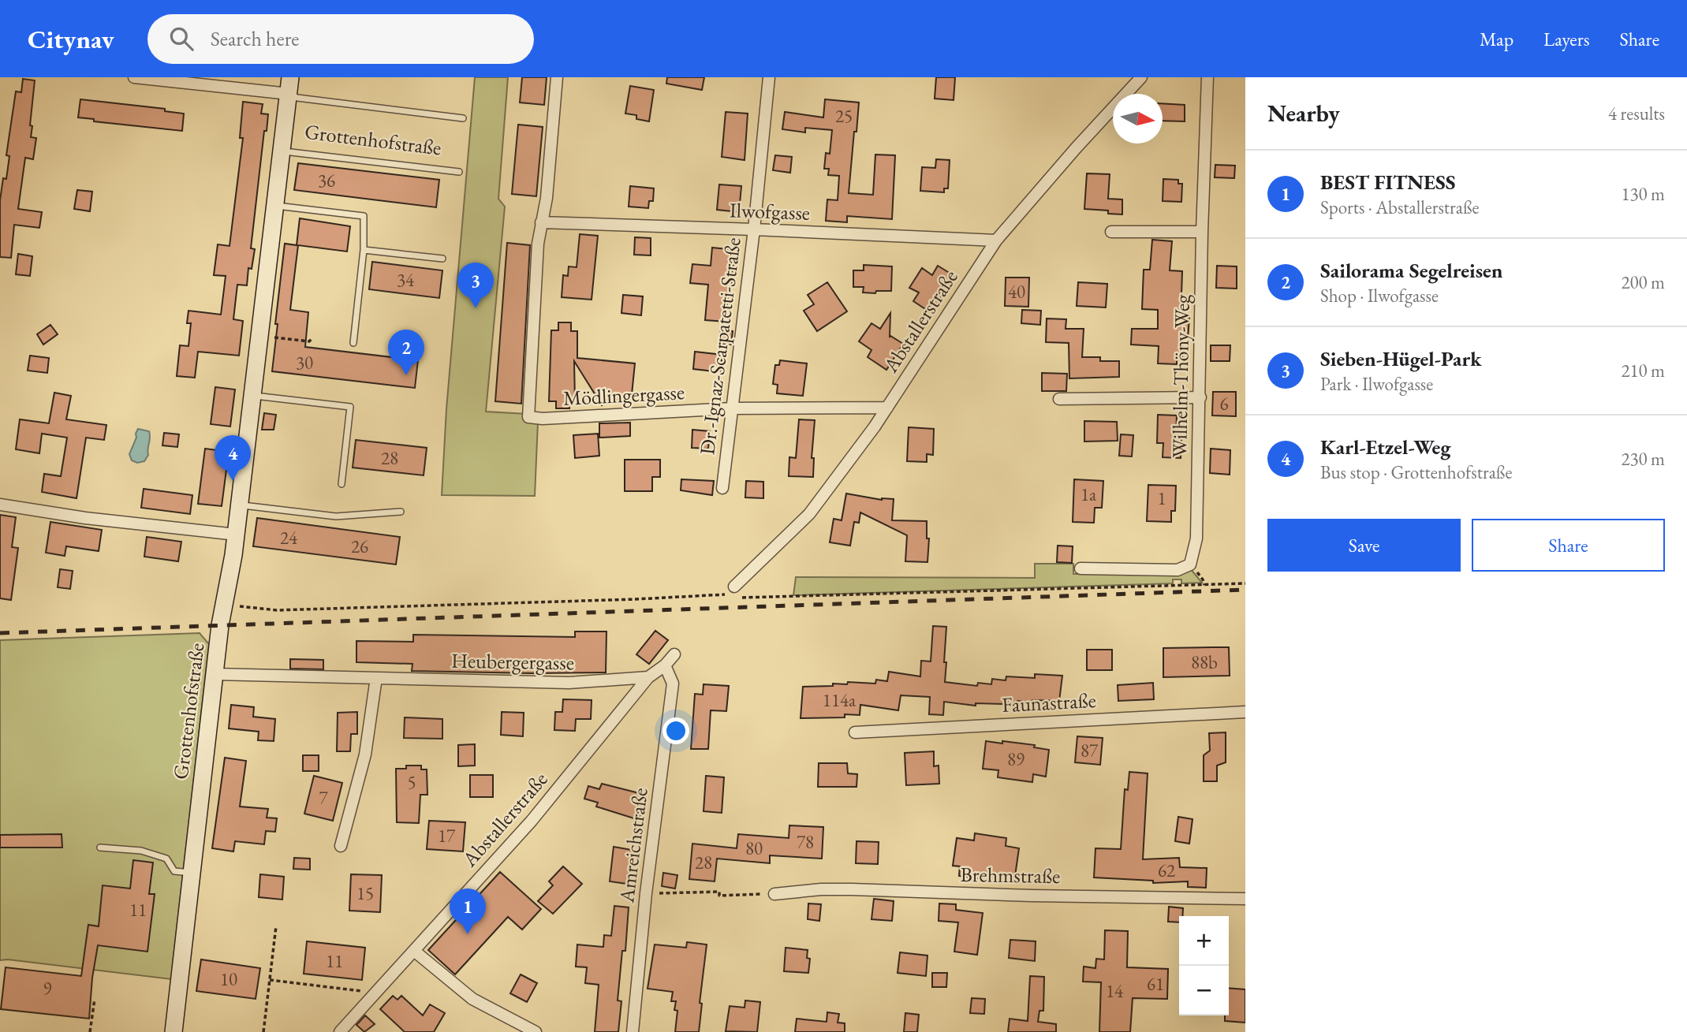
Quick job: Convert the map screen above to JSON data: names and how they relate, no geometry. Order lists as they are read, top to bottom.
{
  "streets": {
    "main road": ["Grottenhofstraße"],
    "street": [
      "Ilwofgasse",
      "Abstallerstraße",
      "Dr.-Ignaz-Scarpatetti-Straße",
      "Wilhelm-Thöny-Weg",
      "Mödlingergasse",
      "Heubergergasse",
      "Faunastraße",
      "Amreichstraße",
      "Brehmstraße"
    ]
  },
  "crossings": [
    ["Grottenhofstraße", "Heubergergasse"],
    ["Ilwofgasse", "Abstallerstraße"],
    ["Ilwofgasse", "Dr.-Ignaz-Scarpatetti-Straße"],
    ["Ilwofgasse", "Mödlingergasse"],
    ["Abstallerstraße", "Mödlingergasse"],
    ["Abstallerstraße", "Heubergergasse"],
    ["Abstallerstraße", "Amreichstraße"],
    ["Dr.-Ignaz-Scarpatetti-Straße", "Mödlingergasse"]
  ],
  "house_numbers": [
    "25",
    "36",
    "34",
    "40",
    "30",
    "6",
    "28",
    "1a",
    "1",
    "24",
    "26",
    "88b",
    "114a",
    "87",
    "89",
    "5",
    "7",
    "17",
    "78",
    "80",
    "28",
    "62",
    "15",
    "11",
    "11",
    "10",
    "61",
    "9",
    "14"
  ],
  "north": "right",
  "page": {
    "header": "Citynav",
    "search": "Search here",
    "nav": ["Map", "Layers", "Share"],
    "heading": ["Nearby", "4 results"],
    "list": [
      {
        "mark": "1",
        "name": "BEST FITNESS",
        "note": "Sports · Abstallerstraße",
        "value": "130 m"
      },
      {
        "mark": "2",
        "name": "Sailorama Segelreisen",
        "note": "Shop · Ilwofgasse",
        "value": "200 m"
      },
      {
        "mark": "3",
        "name": "Sieben-Hügel-Park",
        "note": "Park · Ilwofgasse",
        "value": "210 m"
      },
      {
        "mark": "4",
        "name": "Karl-Etzel-Weg",
        "note": "Bus stop · Grottenhofstraße",
        "value": "230 m"
      }
    ],
    "pins": [
      "3",
      "2",
      "4",
      "1"
    ],
    "buttons": ["Save", "Share"],
    "map_buttons": ["+", "−"]
  }
}
